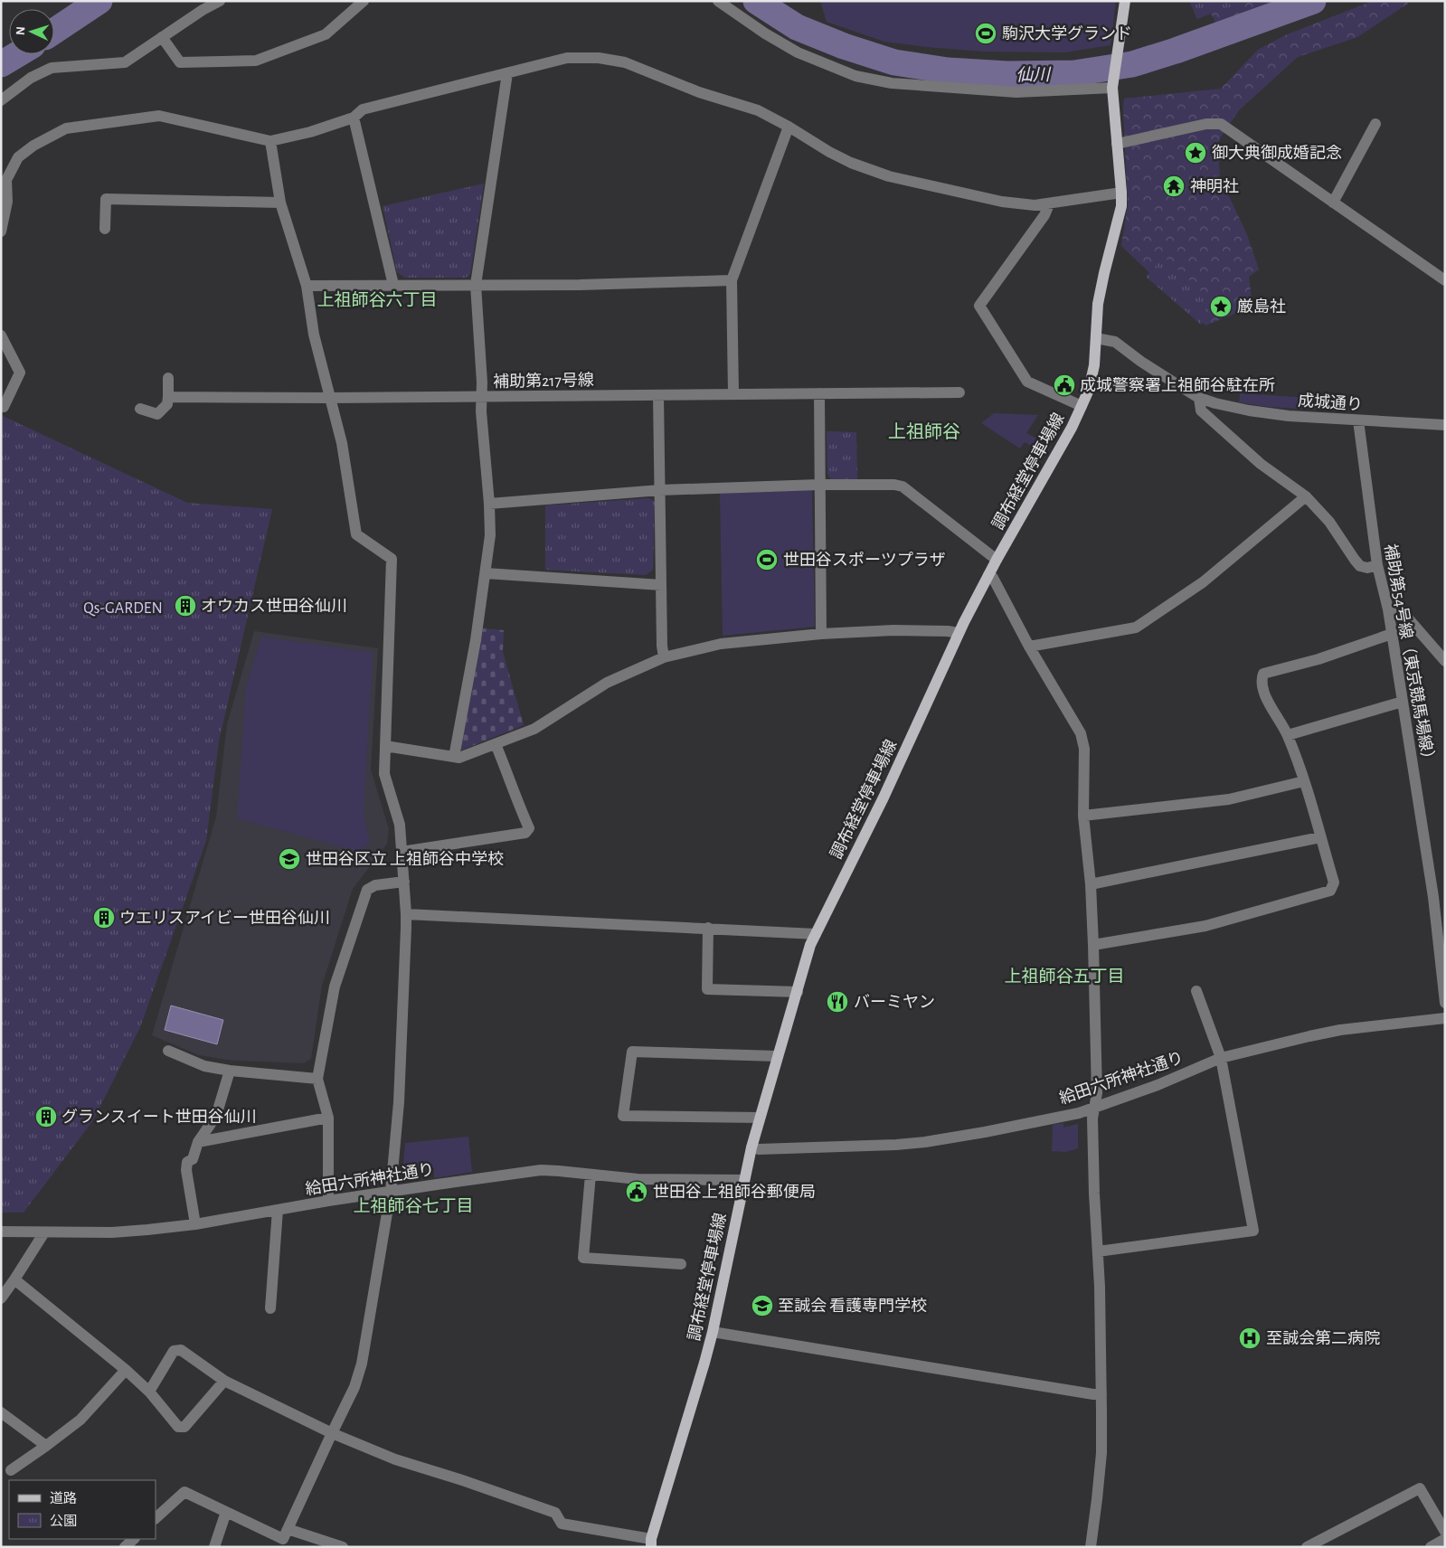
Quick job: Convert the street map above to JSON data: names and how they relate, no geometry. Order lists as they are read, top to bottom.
{
  "streets": {
    "main road": ["調布経堂停車場線"],
    "street": [
      "補助第217号線",
      "成城通り",
      "補助第54号線（東京競馬場線）",
      "給田六所神社通り"
    ]
  },
  "crossings": [
    ["成城通り", "調布経堂停車場線"],
    ["成城通り", "補助第54号線（東京競馬場線）"],
    ["調布経堂停車場線", "給田六所神社通り"]
  ],
  "districts": [
    "上祖師谷六丁目",
    "上祖師谷",
    "上祖師谷五丁目",
    "上祖師谷七丁目"
  ],
  "water": ["仙川"],
  "parks": ["Qs-GARDEN"],
  "places": {
    "sports": ["駒沢大学グランド", "世田谷スポーツプラザ"],
    "place": ["御大典御成婚記念", "厳島社"],
    "temple": ["神明社"],
    "public building": ["成城警察署上祖師谷駐在所", "世田谷上祖師谷郵便局"],
    "building": ["オウカス世田谷仙川", "ウエリスアイビー世田谷仙川", "グランスイート世田谷仙川"],
    "school or university": ["世田谷区立 上祖師谷中学校", "至誠会 看護専門学校"],
    "restaurant": ["バーミヤン"],
    "hospital": ["至誠会第二病院"]
  },
  "legend": ["道路", "公園"],
  "north": "left"
}
